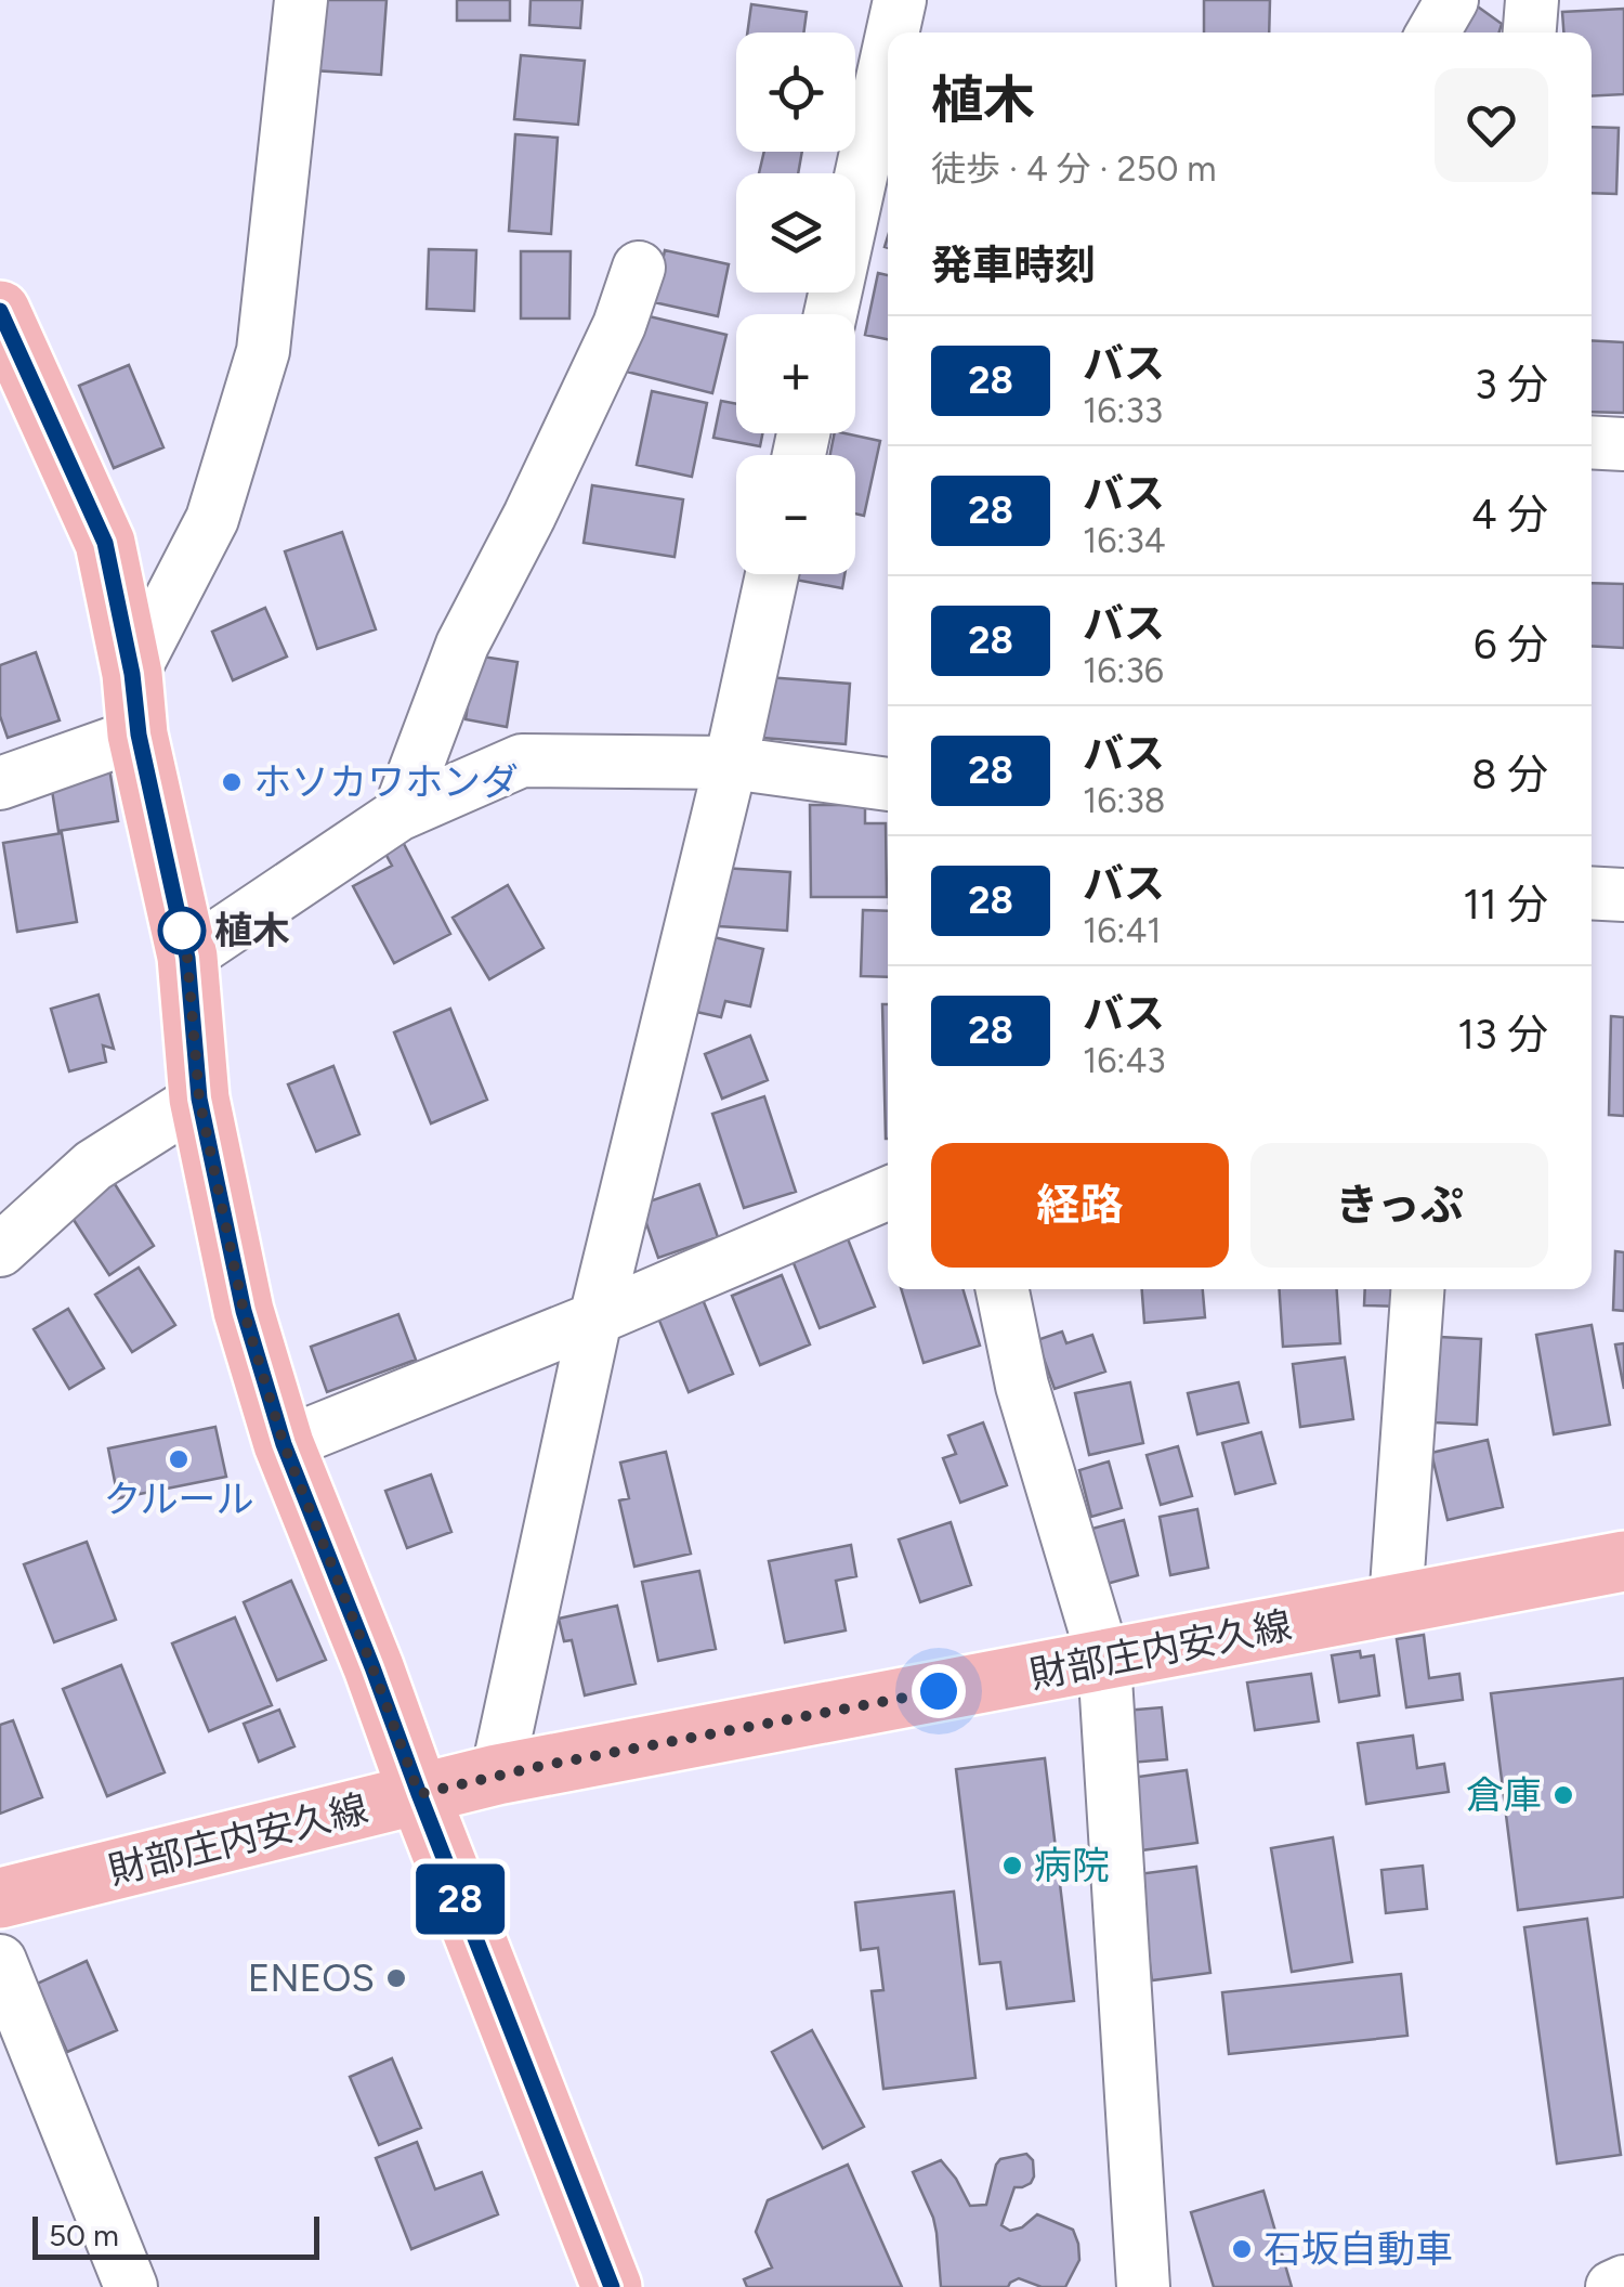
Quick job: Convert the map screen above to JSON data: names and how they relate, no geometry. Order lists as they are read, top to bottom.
{
  "streets": {
    "main road": ["財部庄内安久線"]
  },
  "places": [
    "ホソカワホンダ",
    "植木",
    "クルール",
    "倉庫",
    "病院",
    "ENEOS",
    "石坂自動車"
  ],
  "lines": ["bus line 28"],
  "scale_bar": "50 m",
  "page": {
    "on_map": "28",
    "map_buttons": ["+", "−"],
    "heading": [
      ["植木", "徒歩 · 4 分 · 250 m"],
      "発車時刻"
    ],
    "list": [
      {
        "mark": "28",
        "name": "バス",
        "note": "16:33",
        "value": "3 分"
      },
      {
        "mark": "28",
        "name": "バス",
        "note": "16:34",
        "value": "4 分"
      },
      {
        "mark": "28",
        "name": "バス",
        "note": "16:36",
        "value": "6 分"
      },
      {
        "mark": "28",
        "name": "バス",
        "note": "16:38",
        "value": "8 分"
      },
      {
        "mark": "28",
        "name": "バス",
        "note": "16:41",
        "value": "11 分"
      },
      {
        "mark": "28",
        "name": "バス",
        "note": "16:43",
        "value": "13 分"
      }
    ],
    "buttons": ["経路", "きっぷ"],
    "scale": "50 m"
  }
}
